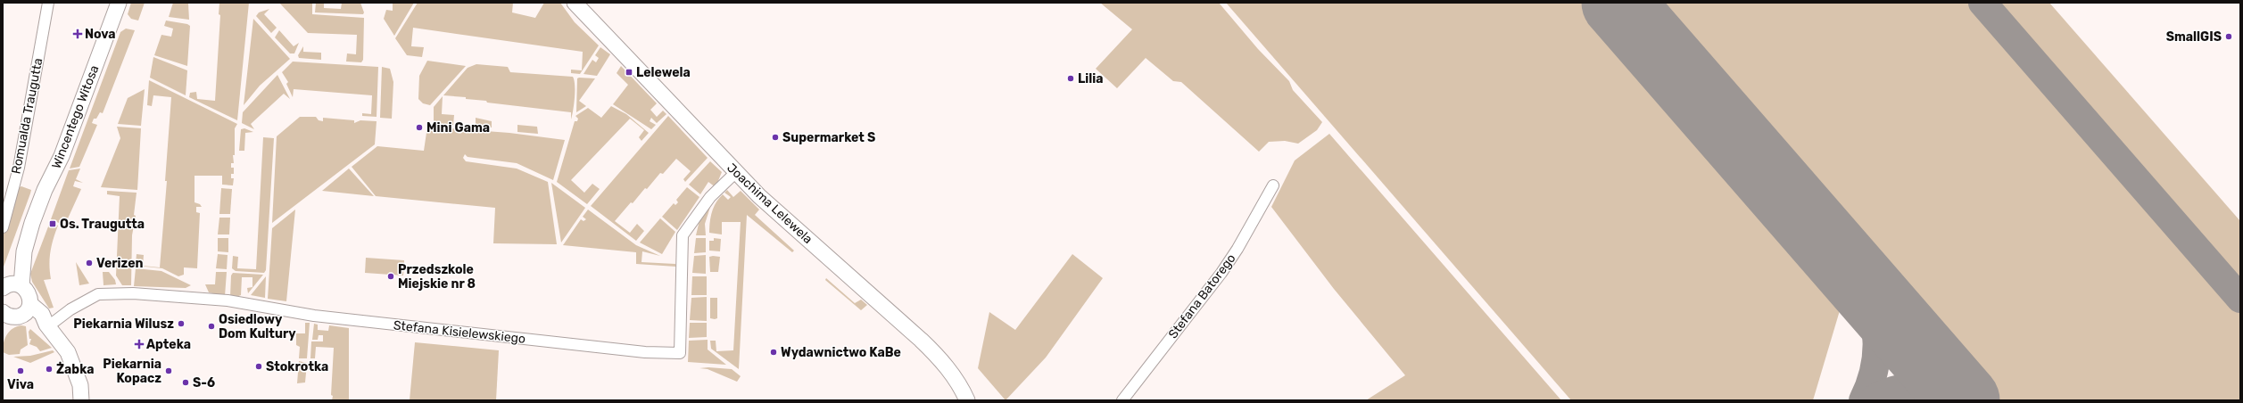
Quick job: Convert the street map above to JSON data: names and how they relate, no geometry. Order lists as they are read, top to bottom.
{
  "streets": {
    "street": [
      "Romualda Traugutta",
      "Wincentego Witosa",
      "Joachima Lelewela",
      "Stefana Batorego",
      "Stefana Kisielewskiego"
    ]
  },
  "crossings": [
    ["Joachima Lelewela", "Stefana Kisielewskiego"]
  ],
  "places": {
    "health": ["Nova", "Apteka"],
    "other": [
      "SmallGIS",
      "Lilia",
      "Mini Gama",
      "Supermarket S",
      "Verizen",
      "Przedszkole Miejskie nr 8",
      "Piekarnia Wilusz",
      "Osiedlowy Dom Kultury",
      "Wydawnictwo KaBe",
      "Stokrotka",
      "Żabka",
      "Viva",
      "Piekarnia Kopacz",
      "S-6"
    ],
    "transit": ["Lelewela", "Os. Traugutta"]
  }
}
